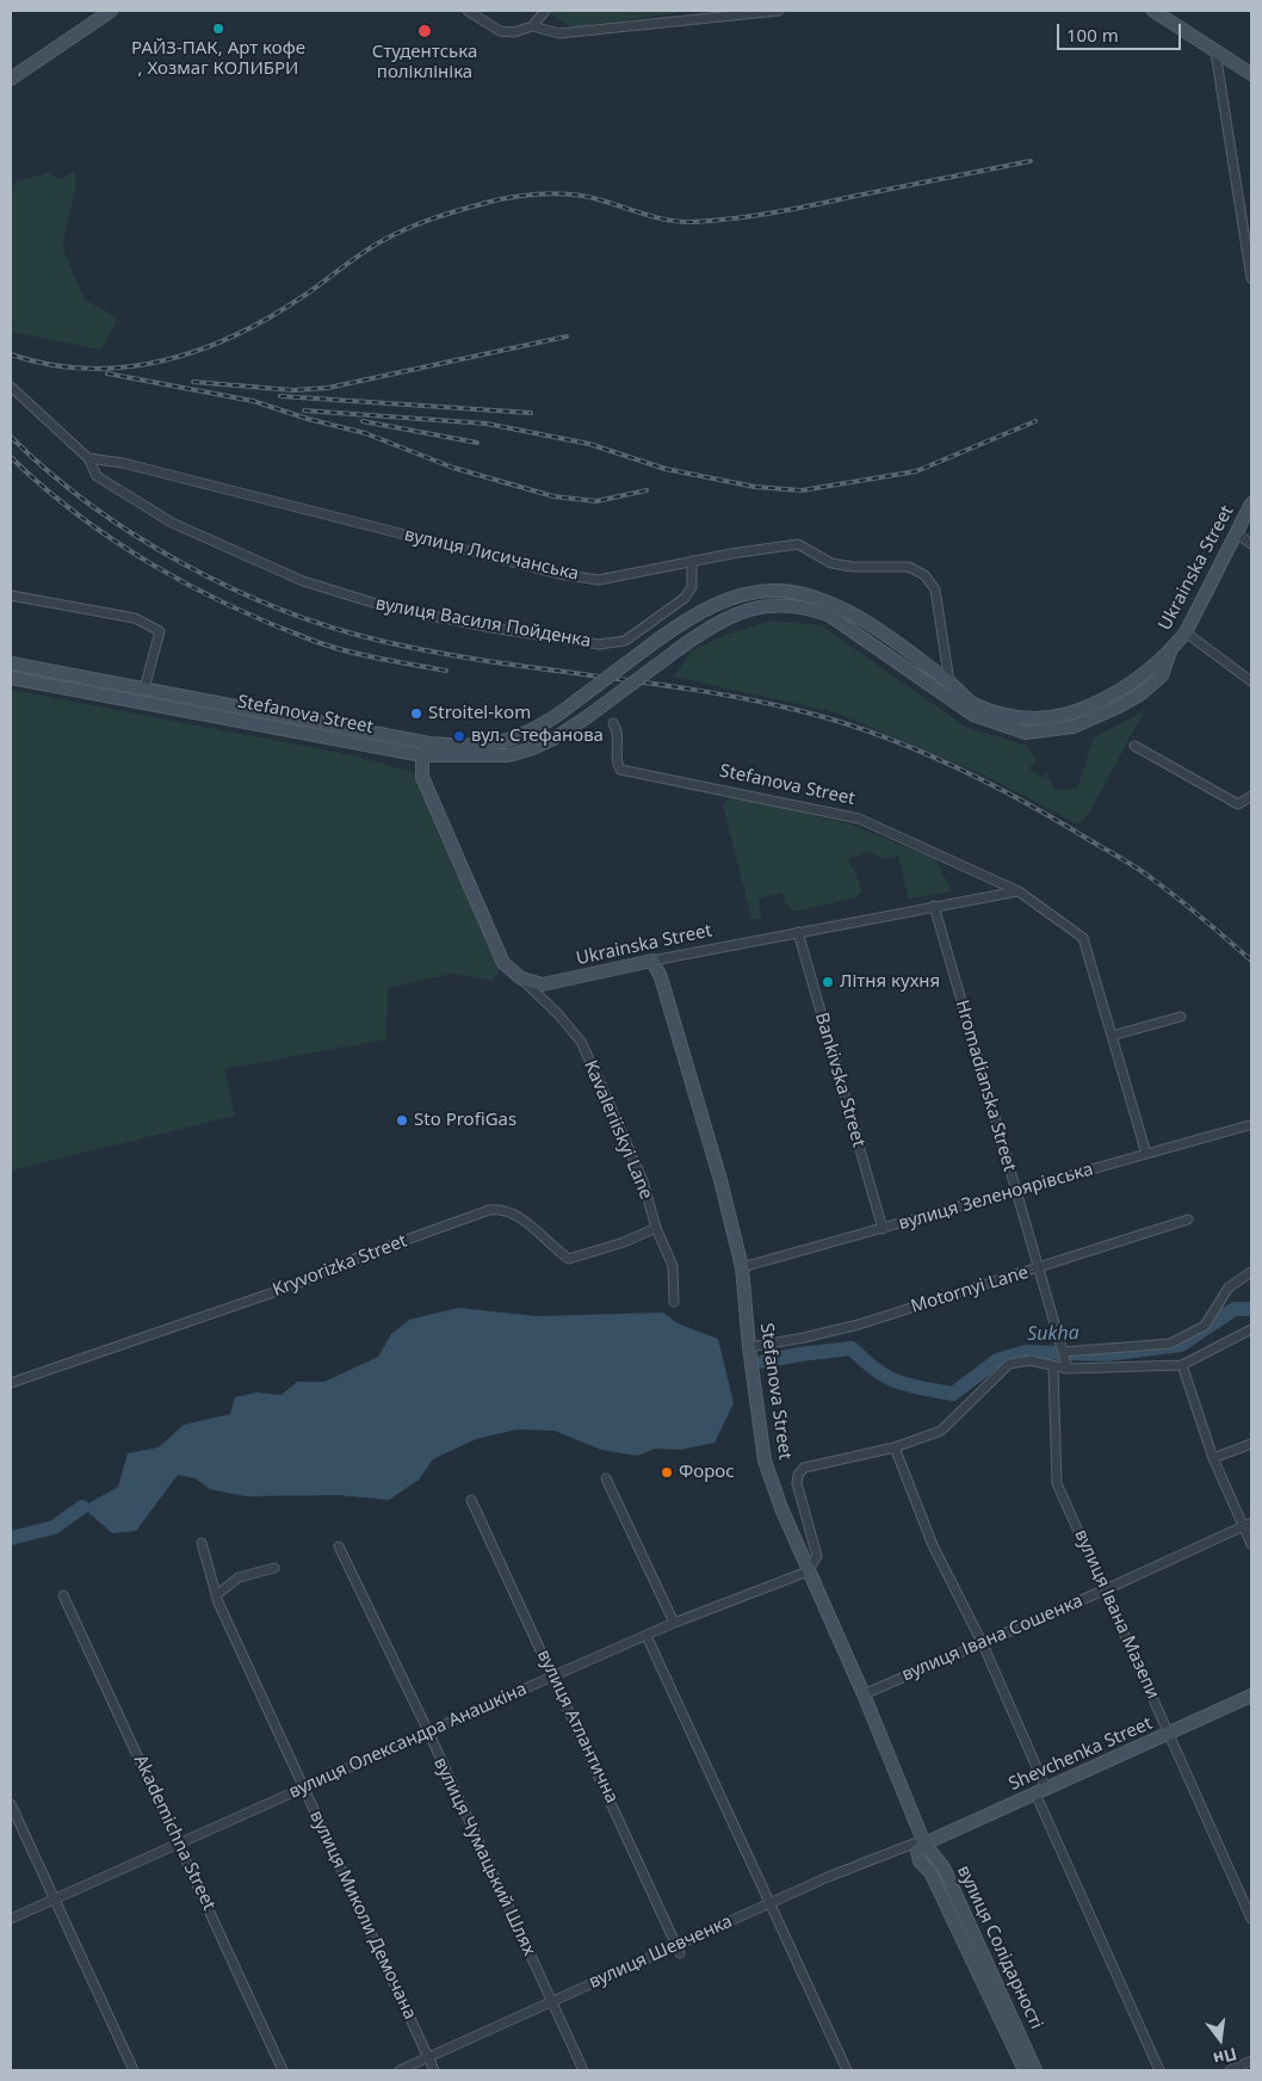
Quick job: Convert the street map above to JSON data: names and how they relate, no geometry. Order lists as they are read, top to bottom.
{
  "streets": {
    "main road": [
      "Ukrainska Street",
      "Stefanova Street",
      "Shevchenka Street",
      "вулиця Солідарності"
    ],
    "street": [
      "вулиця Лисичанська",
      "вулиця Василя Пойденка",
      "Bankivska Street",
      "Hromadianska Street",
      "Kavaleriiskyi Lane",
      "вулиця Зеленоярівська",
      "Kryvorizka Street",
      "Motornyi Lane",
      "вулиця Івана Мазепи",
      "вулиця Івана Сошенка",
      "вулиця Атлантична",
      "вулиця Олександра Анашкіна",
      "Akademichna Street",
      "вулиця Чумацький Шлях",
      "вулиця Миколи Демочана",
      "вулиця Шевченка"
    ]
  },
  "crossings": [
    ["вулиця Лисичанська", "Ukrainska Street"],
    ["вулиця Лисичанська", "вулиця Василя Пойденка"],
    ["Ukrainska Street", "Stefanova Street"],
    ["Ukrainska Street", "Bankivska Street"],
    ["Ukrainska Street", "Hromadianska Street"],
    ["Ukrainska Street", "Kavaleriiskyi Lane"],
    ["Stefanova Street", "вулиця Зеленоярівська"],
    ["Stefanova Street", "Motornyi Lane"],
    ["Stefanova Street", "вулиця Івана Сошенка"],
    ["Stefanova Street", "вулиця Олександра Анашкіна"],
    ["Stefanova Street", "Shevchenka Street"],
    ["Stefanova Street", "вулиця Солідарності"],
    ["Stefanova Street", "вулиця Шевченка"],
    ["Bankivska Street", "вулиця Зеленоярівська"],
    ["Hromadianska Street", "вулиця Зеленоярівська"],
    ["Hromadianska Street", "Motornyi Lane"],
    ["Kavaleriiskyi Lane", "Kryvorizka Street"],
    ["вулиця Івана Мазепи", "вулиця Івана Сошенка"],
    ["вулиця Івана Мазепи", "Shevchenka Street"],
    ["вулиця Атлантична", "вулиця Олександра Анашкіна"],
    ["вулиця Атлантична", "вулиця Шевченка"],
    ["вулиця Олександра Анашкіна", "Akademichna Street"],
    ["вулиця Олександра Анашкіна", "вулиця Чумацький Шлях"],
    ["вулиця Олександра Анашкіна", "вулиця Миколи Демочана"],
    ["Shevchenka Street", "вулиця Солідарності"],
    ["Shevchenka Street", "вулиця Шевченка"],
    ["вулиця Чумацький Шлях", "вулиця Шевченка"],
    ["вулиця Миколи Демочана", "вулиця Шевченка"],
    ["вулиця Солідарності", "вулиця Шевченка"]
  ],
  "water": ["Sukha"],
  "places": [
    "РАЙЗ-ПАК, Арт кофе , Хозмаг КОЛИБРИ",
    "Студентська поліклініка",
    "Stroitel-kom",
    "вул. Стефанова",
    "Літня кухня",
    "Sto ProfiGas",
    "Форос"
  ],
  "scale_bar": "100 m",
  "north": "bottom"
}
